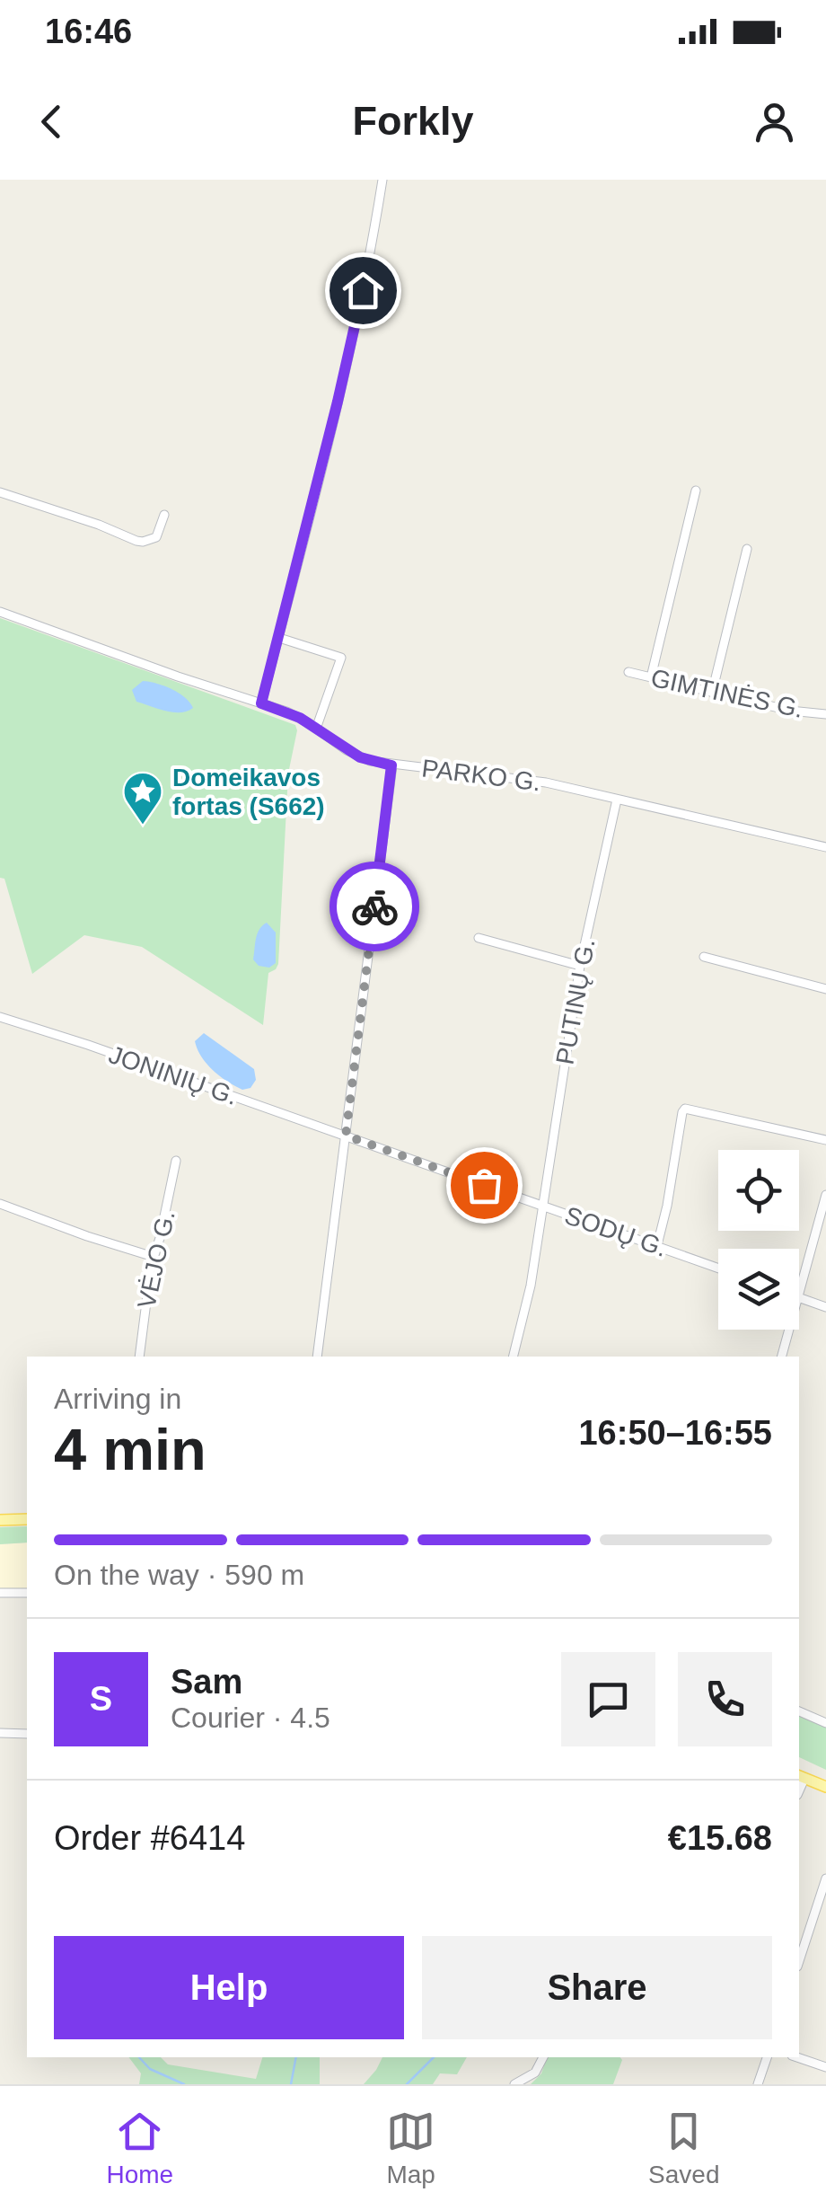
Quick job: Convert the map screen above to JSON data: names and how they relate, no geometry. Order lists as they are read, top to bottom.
{
  "streets": {
    "street": [
      "GIMTINĖS G.",
      "PARKO G.",
      "PUTINŲ G.",
      "JONINIŲ G.",
      "SODŲ G.",
      "VĖJO G."
    ]
  },
  "crossings": [
    ["PARKO G.", "PUTINŲ G."],
    ["PUTINŲ G.", "SODŲ G."],
    ["JONINIŲ G.", "SODŲ G."]
  ],
  "places": {
    "place": ["Domeikavos fortas (S662)"]
  },
  "page": {
    "status": "16:46",
    "header": "Forkly",
    "heading": ["4 min", "Arriving in", "16:50–16:55"],
    "panel": [
      "Sam",
      "Courier · 4.5",
      "Order #6414",
      "€15.68"
    ],
    "bar": "On the way · 590 m",
    "round": "S",
    "buttons": ["Help", "Share"],
    "tabs": ["Home", "Map", "Saved"]
  }
}
